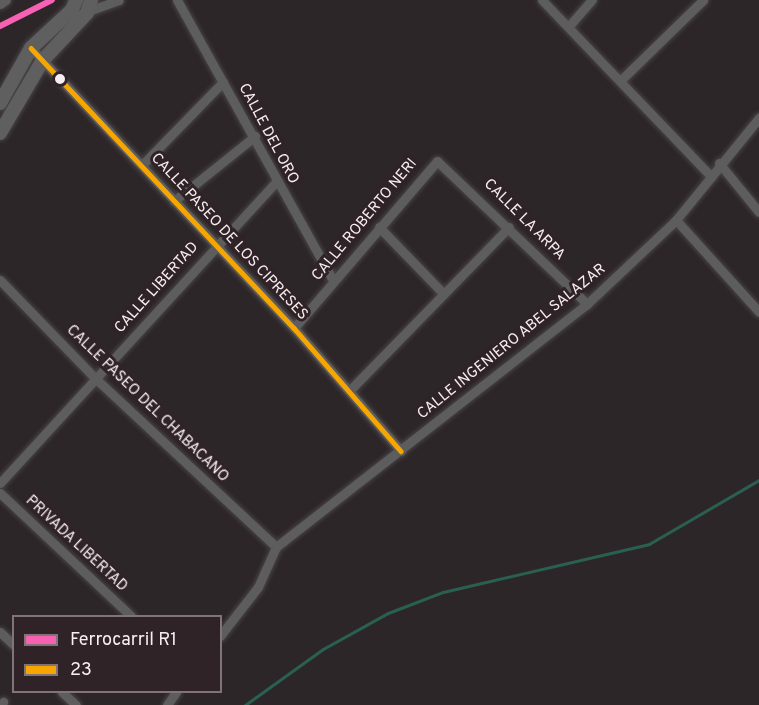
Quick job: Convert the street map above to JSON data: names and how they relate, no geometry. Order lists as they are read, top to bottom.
{
  "streets": {
    "street": [
      "CALLE DEL ORO",
      "CALLE ROBERTO NERI",
      "CALLE LA ARPA",
      "CALLE PASEO DE LOS CIPRESES",
      "CALLE LIBERTAD",
      "CALLE INGENIERO ABEL SALAZAR",
      "CALLE PASEO DEL CHABACANO",
      "PRIVADA LIBERTAD"
    ]
  },
  "crossings": [
    ["CALLE DEL ORO", "CALLE ROBERTO NERI"],
    ["CALLE DEL ORO", "CALLE LIBERTAD"],
    ["CALLE ROBERTO NERI", "CALLE LA ARPA"],
    ["CALLE ROBERTO NERI", "CALLE PASEO DE LOS CIPRESES"],
    ["CALLE LA ARPA", "CALLE INGENIERO ABEL SALAZAR"],
    ["CALLE PASEO DE LOS CIPRESES", "CALLE LIBERTAD"],
    ["CALLE PASEO DE LOS CIPRESES", "CALLE INGENIERO ABEL SALAZAR"],
    ["CALLE LIBERTAD", "CALLE PASEO DEL CHABACANO"],
    ["CALLE INGENIERO ABEL SALAZAR", "CALLE PASEO DEL CHABACANO"]
  ],
  "lines": ["rail line R1", "transit line 23"],
  "legend": ["Ferrocarril R1", "23"]
}
